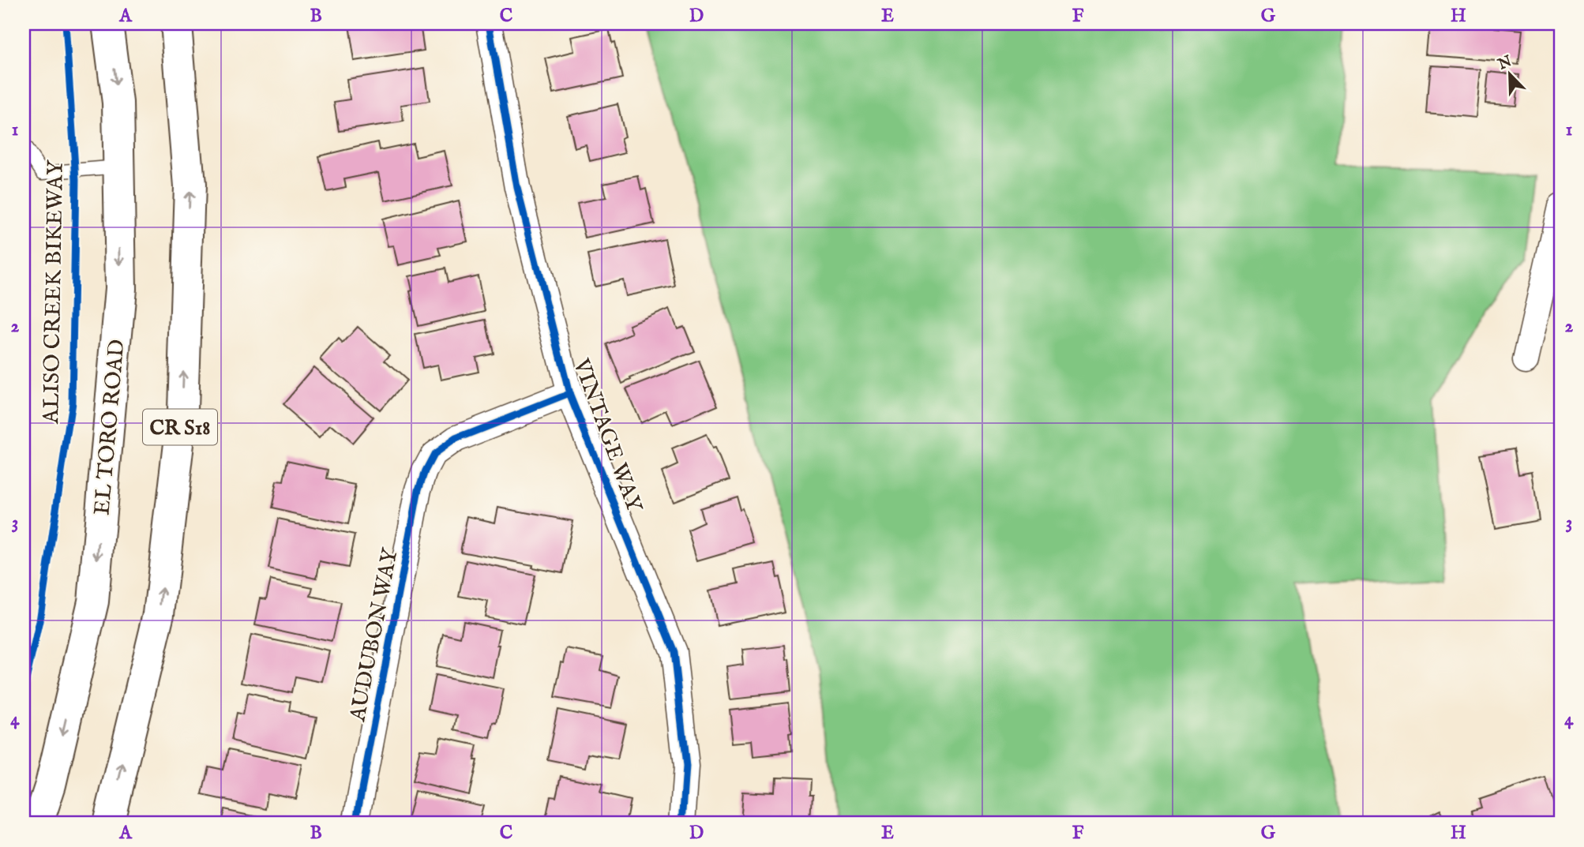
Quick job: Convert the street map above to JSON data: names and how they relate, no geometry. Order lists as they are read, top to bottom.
{
  "streets": {
    "main road": ["EL TORO ROAD", "CR S18"],
    "street": ["VINTAGE WAY", "AUDUBON WAY"],
    "cycle path": ["ALISO CREEK BIKEWAY"]
  },
  "crossings": [
    ["VINTAGE WAY", "AUDUBON WAY"]
  ],
  "north": "top left",
  "grid": {
    "columns": [
      "A",
      "B",
      "C",
      "D",
      "E",
      "F",
      "G",
      "H"
    ],
    "rows": [
      "1",
      "2",
      "3",
      "4"
    ]
  }
}
